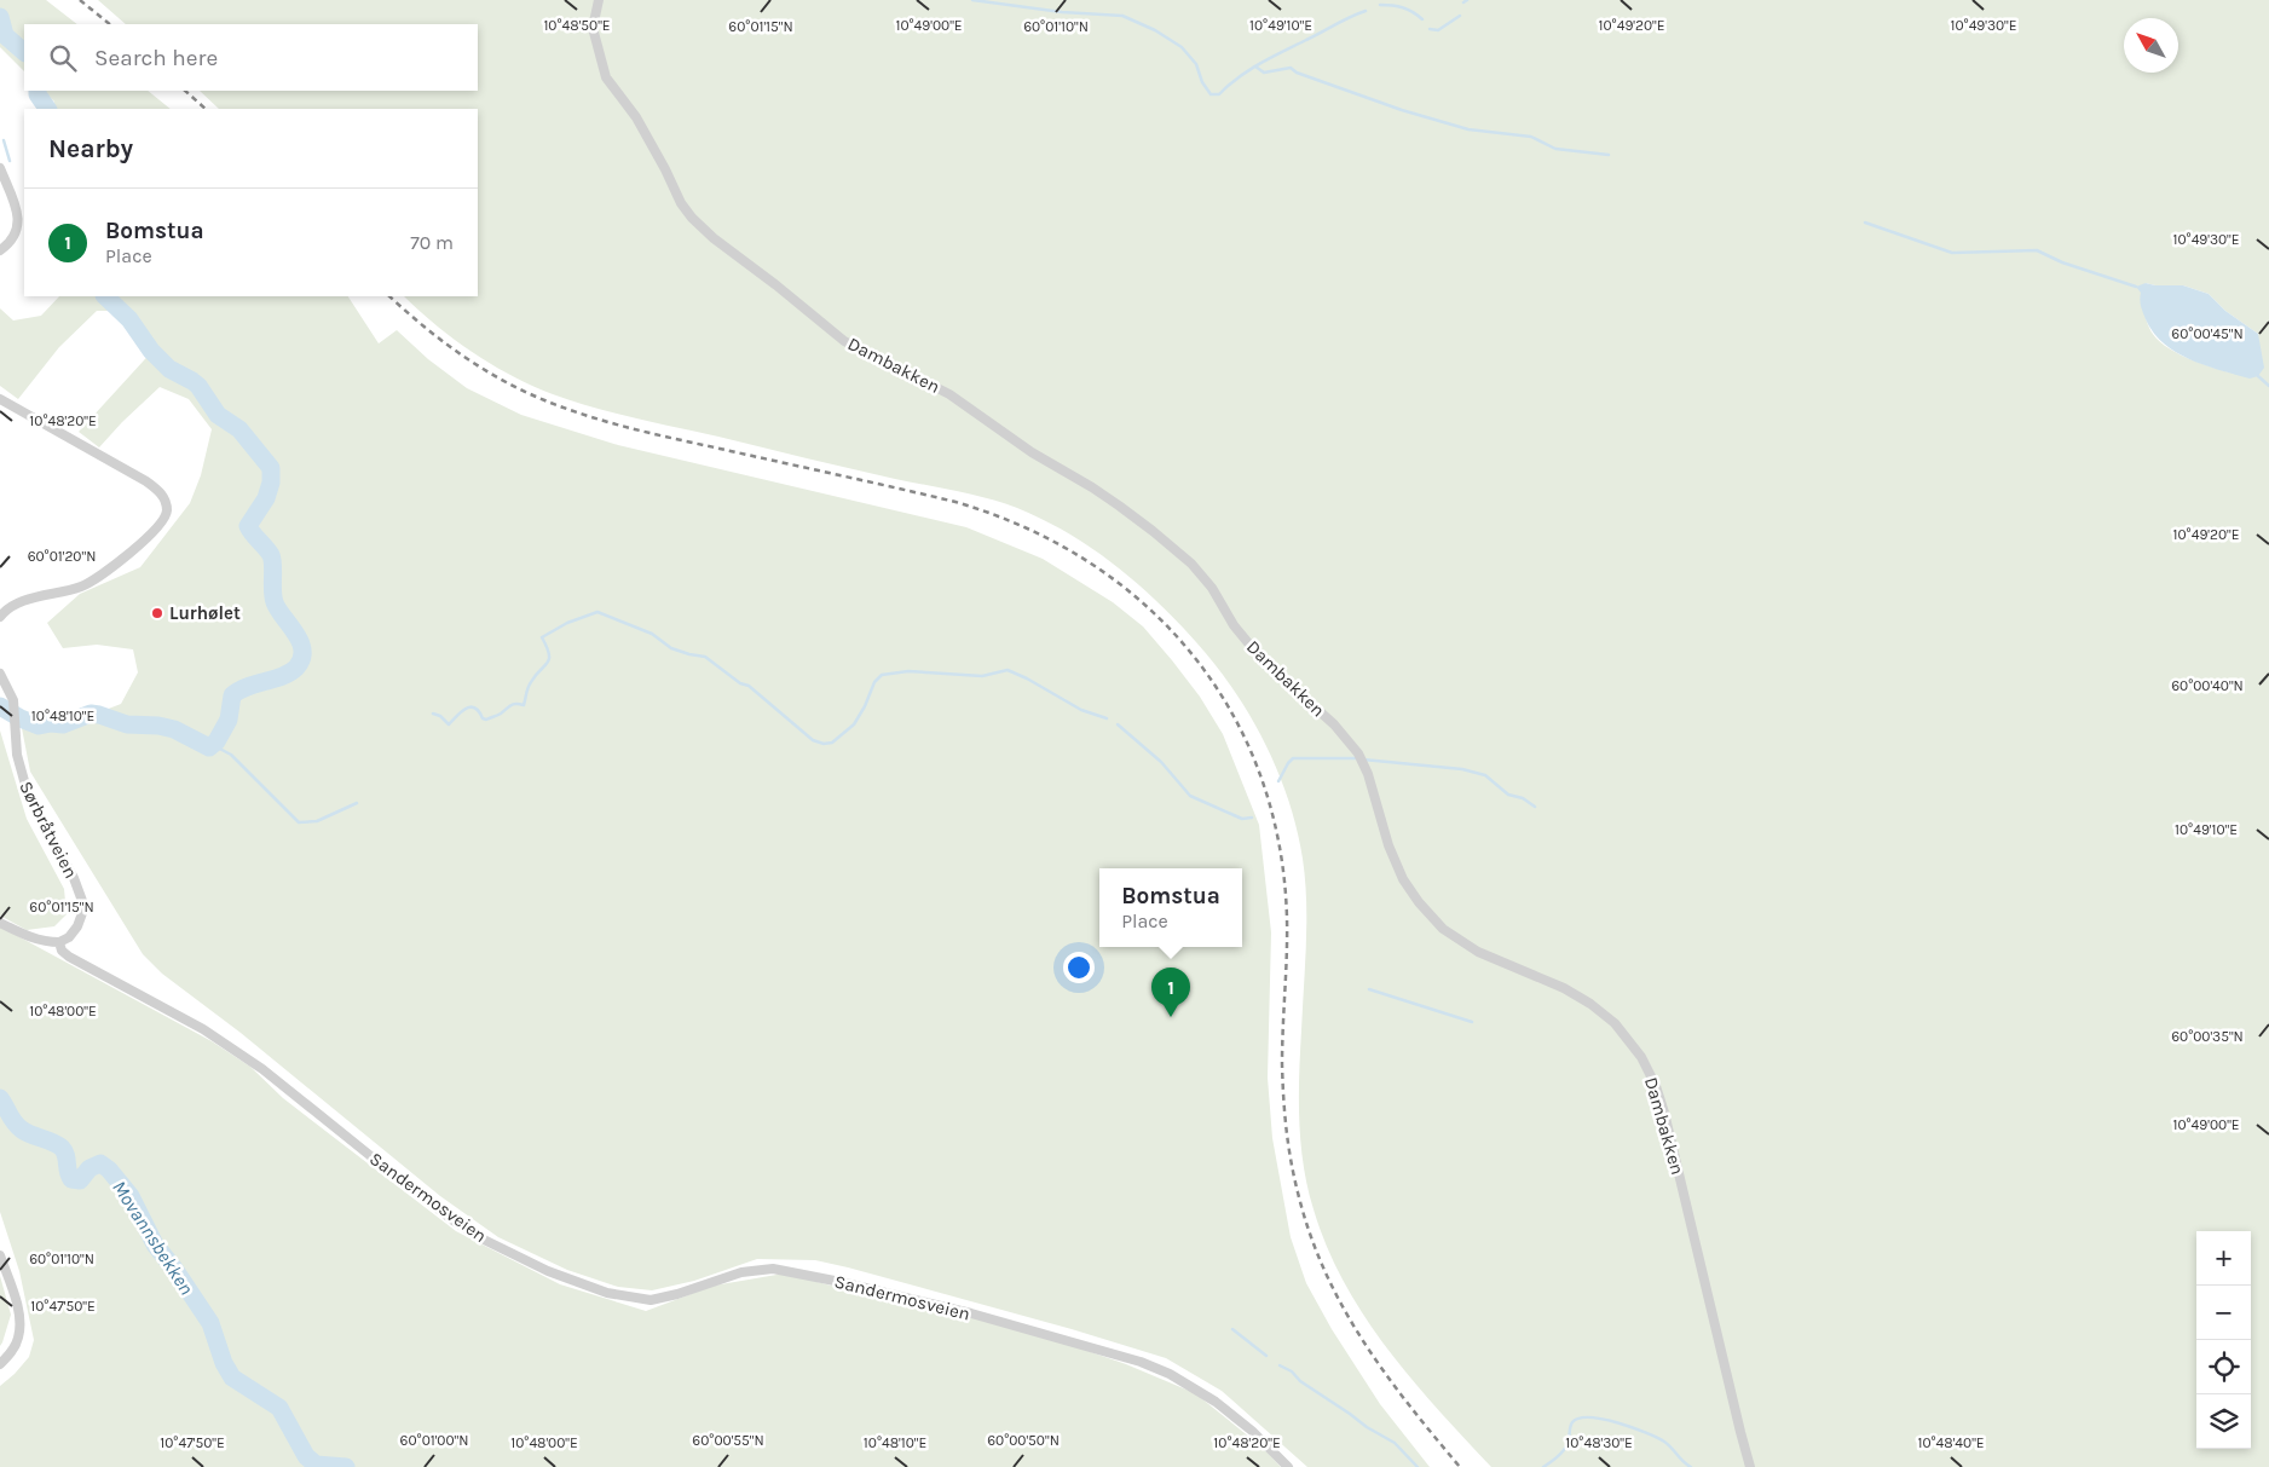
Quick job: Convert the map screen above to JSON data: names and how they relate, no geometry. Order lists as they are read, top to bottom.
{
  "streets": {
    "street": ["Dambakken", "Sørbråtveien", "Sandermosveien"]
  },
  "crossings": [
    ["Sørbråtveien", "Sandermosveien"]
  ],
  "water": ["Movannsbekken"],
  "places": ["Lurhølet"],
  "north": "top left",
  "page": {
    "search": "Search here",
    "heading": "Nearby",
    "list": [
      {
        "mark": "1",
        "name": "Bomstua",
        "note": "Place",
        "value": "70 m"
      }
    ],
    "popup": ["Bomstua", "Place"],
    "pins": "1",
    "map_buttons": ["+", "−"]
  },
  "coordinates": [
    "10°48'50\"E",
    "10°49'00\"E",
    "10°49'10\"E",
    "10°49'20\"E",
    "10°49'30\"E",
    "60°01'15\"N",
    "60°01'10\"N",
    "60°00'45\"N",
    "10°48'20\"E",
    "60°01'20\"N",
    "60°00'40\"N",
    "10°48'10\"E",
    "10°48'00\"E",
    "60°00'35\"N",
    "10°47'50\"E",
    "60°01'00\"N",
    "60°00'55\"N",
    "60°00'50\"N",
    "10°48'30\"E",
    "10°48'40\"E"
  ]
}
